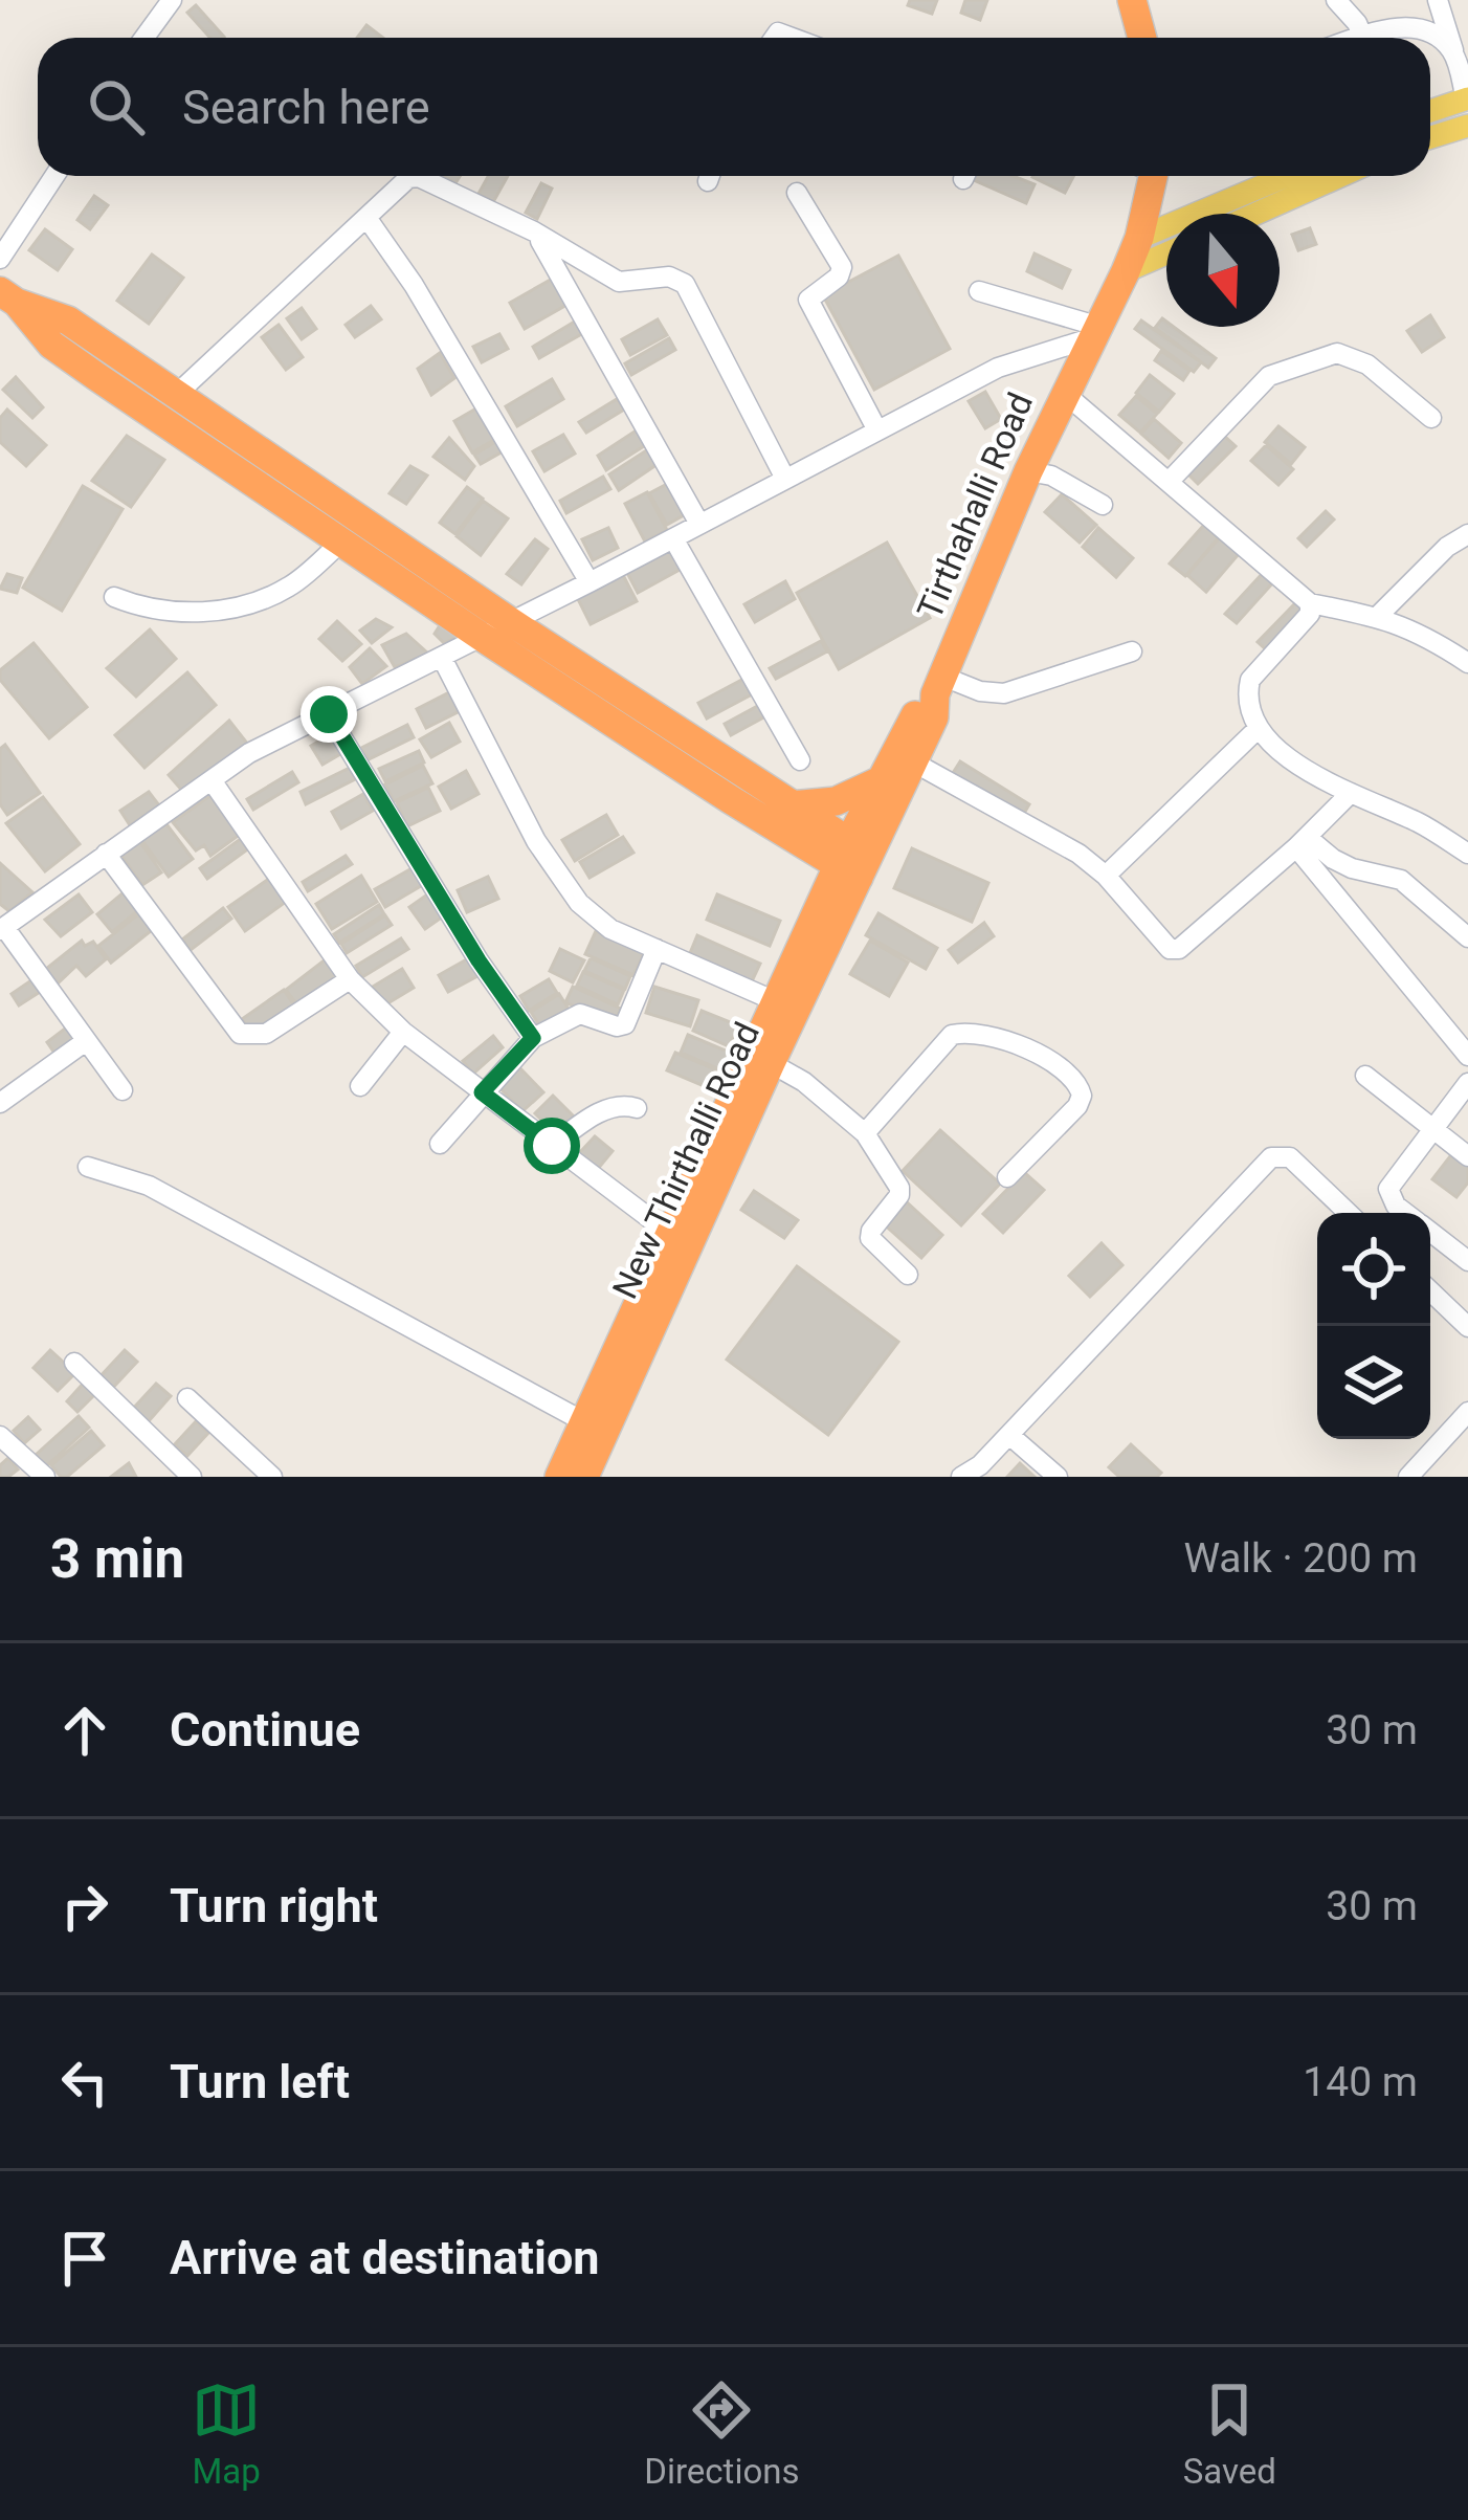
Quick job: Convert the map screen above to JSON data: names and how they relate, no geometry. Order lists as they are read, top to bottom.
{
  "streets": {
    "highway": ["Tirthahalli Road", "New Thirthalli Road"]
  },
  "crossings": [
    ["Tirthahalli Road", "New Thirthalli Road"]
  ],
  "north": "bottom",
  "page": {
    "search": "Search here",
    "heading": ["3 min", "Walk · 200 m"],
    "list": [
      ["Continue", "30 m"],
      ["Turn right", "30 m"],
      ["Turn left", "140 m"],
      "Arrive at destination"
    ],
    "nav": ["Map", "Directions", "Saved"]
  }
}
